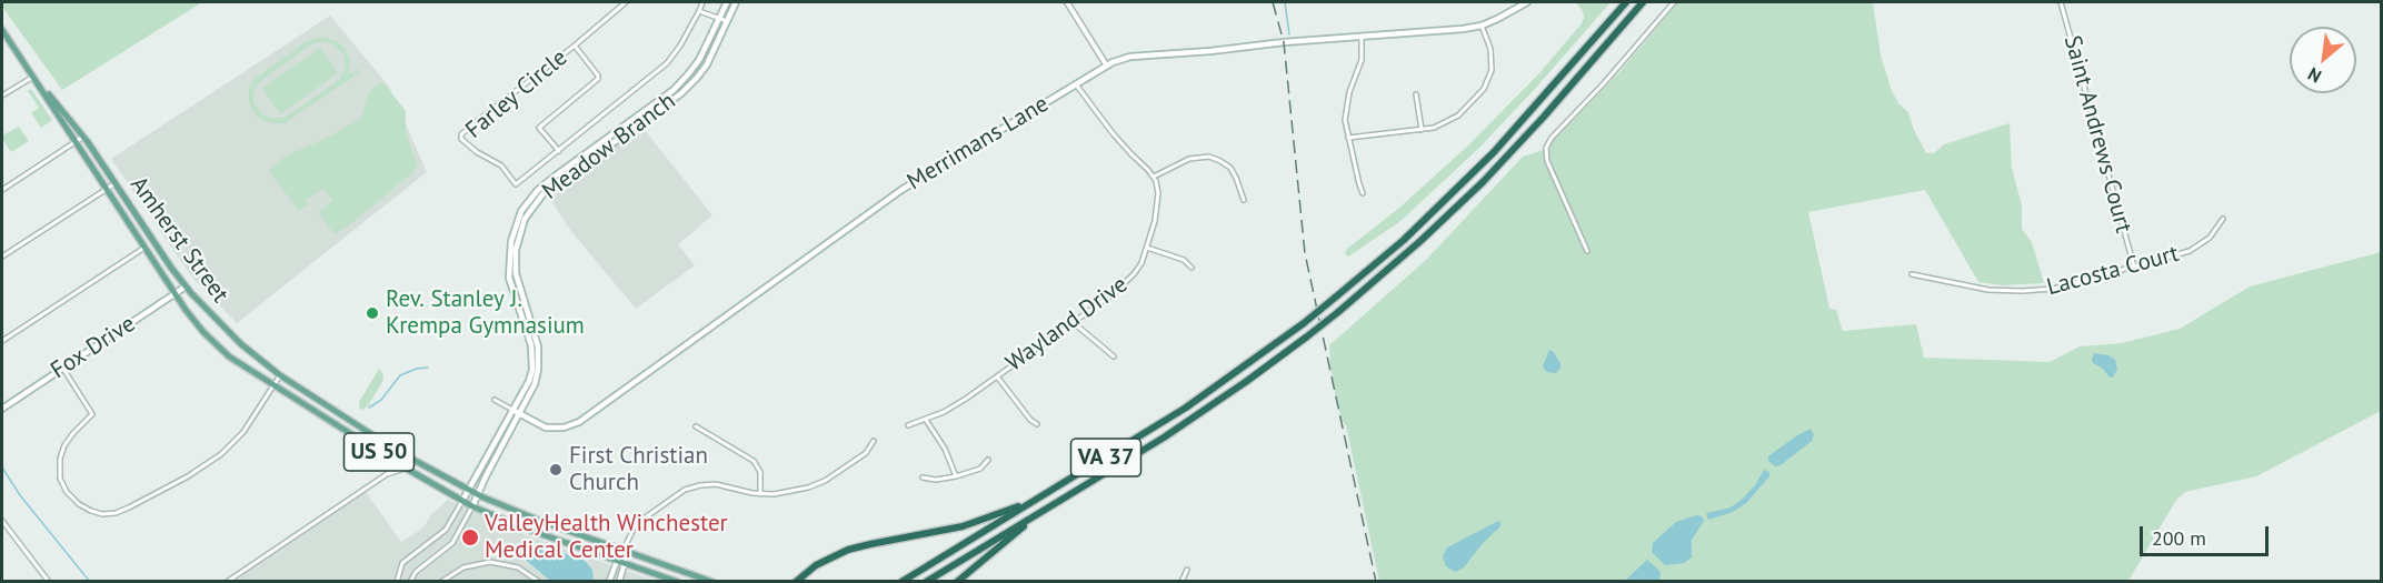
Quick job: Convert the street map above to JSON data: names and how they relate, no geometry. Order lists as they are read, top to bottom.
{
  "streets": {
    "highway": ["VA 37"],
    "main road": [
      "Merrimans Lane",
      "Meadow Branch",
      "Amherst Street",
      "Fox Drive",
      "US 50"
    ],
    "street": [
      "Farley Circle",
      "Saint Andrews Court",
      "Lacosta Court",
      "Wayland Drive"
    ]
  },
  "crossings": [
    ["Saint Andrews Court", "Lacosta Court"],
    ["Merrimans Lane", "Meadow Branch"],
    ["Meadow Branch", "Amherst Street"],
    ["Amherst Street", "Fox Drive"]
  ],
  "places": ["Rev. Stanley J. Krempa Gymnasium", "First Christian Church", "ValleyHealth Winchester Medical Center"],
  "scale_bar": "200 m",
  "north": "bottom left"
}
